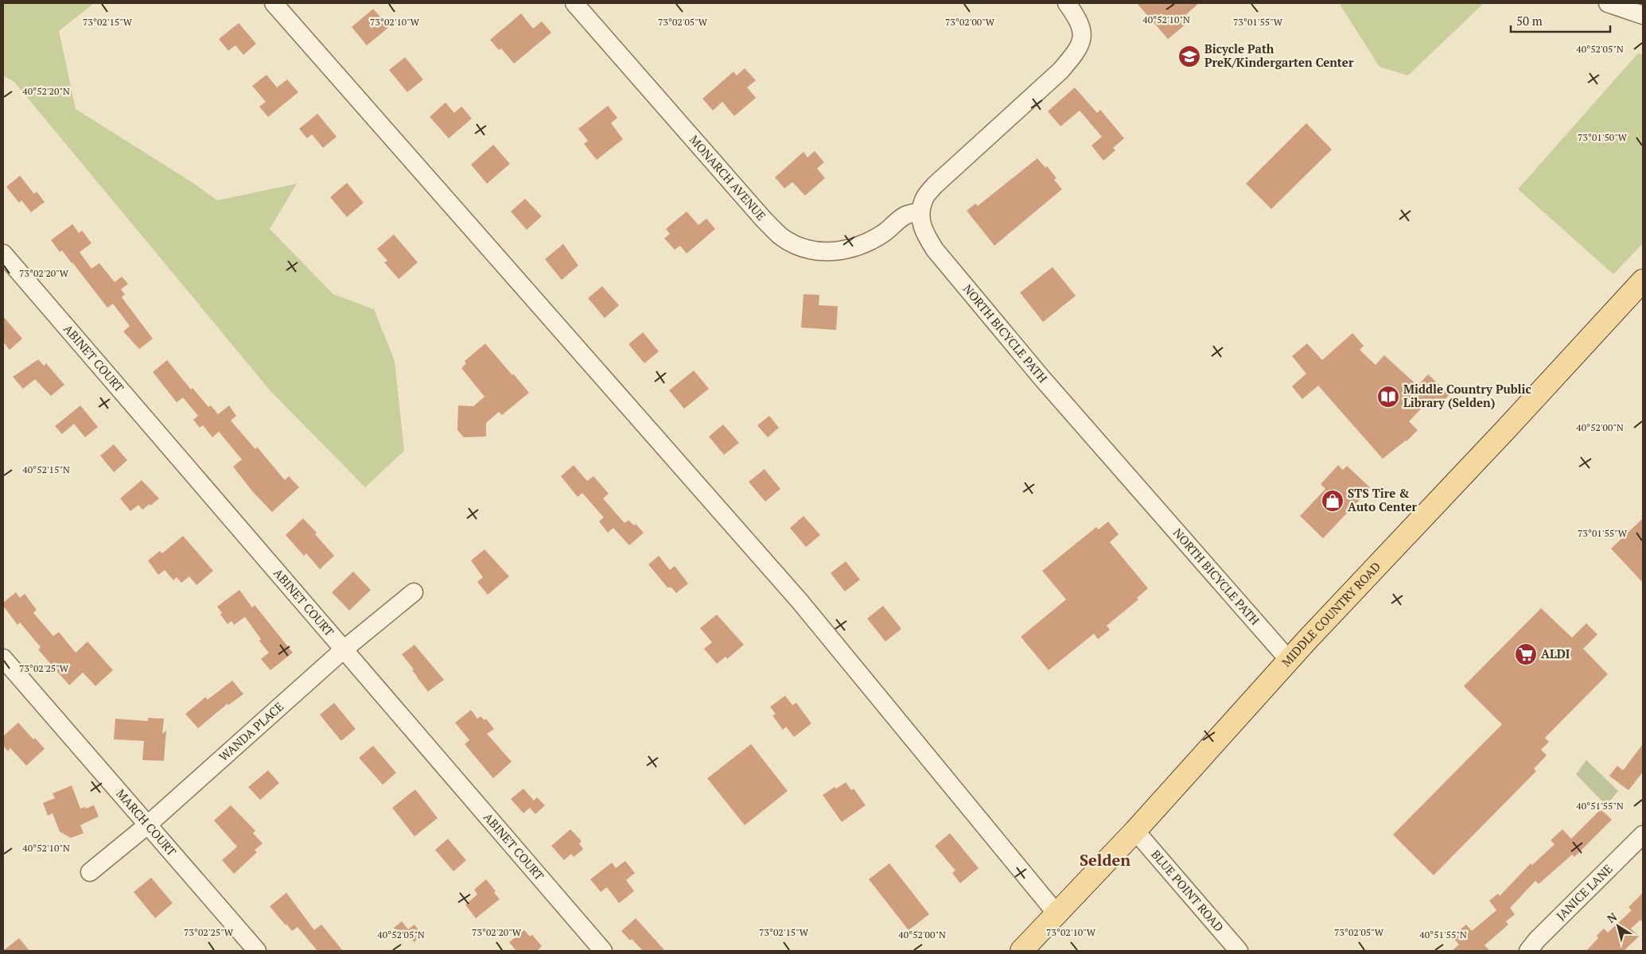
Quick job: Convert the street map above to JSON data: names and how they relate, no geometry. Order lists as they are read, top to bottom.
{
  "streets": {
    "main road": ["MIDDLE COUNTRY ROAD"],
    "street": [
      "MONARCH AVENUE",
      "NORTH BICYCLE PATH",
      "ABINET COURT",
      "WANDA PLACE",
      "MARCH COURT",
      "BLUE POINT ROAD",
      "JANICE LANE"
    ]
  },
  "crossings": [
    ["MONARCH AVENUE", "NORTH BICYCLE PATH"],
    ["NORTH BICYCLE PATH", "MIDDLE COUNTRY ROAD"],
    ["ABINET COURT", "WANDA PLACE"],
    ["MIDDLE COUNTRY ROAD", "BLUE POINT ROAD"],
    ["WANDA PLACE", "MARCH COURT"]
  ],
  "districts": ["Selden"],
  "places": {
    "school or university": ["Bicycle Path PreK/Kindergarten Center"],
    "library": ["Middle Country Public Library (Selden)"],
    "shop": ["STS Tire & Auto Center"],
    "supermarket": ["ALDI"]
  },
  "scale_bar": "50 m",
  "north": "top left",
  "coordinates": [
    "40°52'10\"N",
    "73°02'15\"W",
    "73°02'10\"W",
    "73°02'05\"W",
    "73°02'00\"W",
    "73°01'55\"W",
    "40°52'05\"N",
    "40°52'20\"N",
    "73°01'50\"W",
    "73°02'20\"W",
    "40°52'00\"N",
    "40°52'15\"N",
    "73°02'25\"W",
    "40°51'55\"N"
  ]
}
